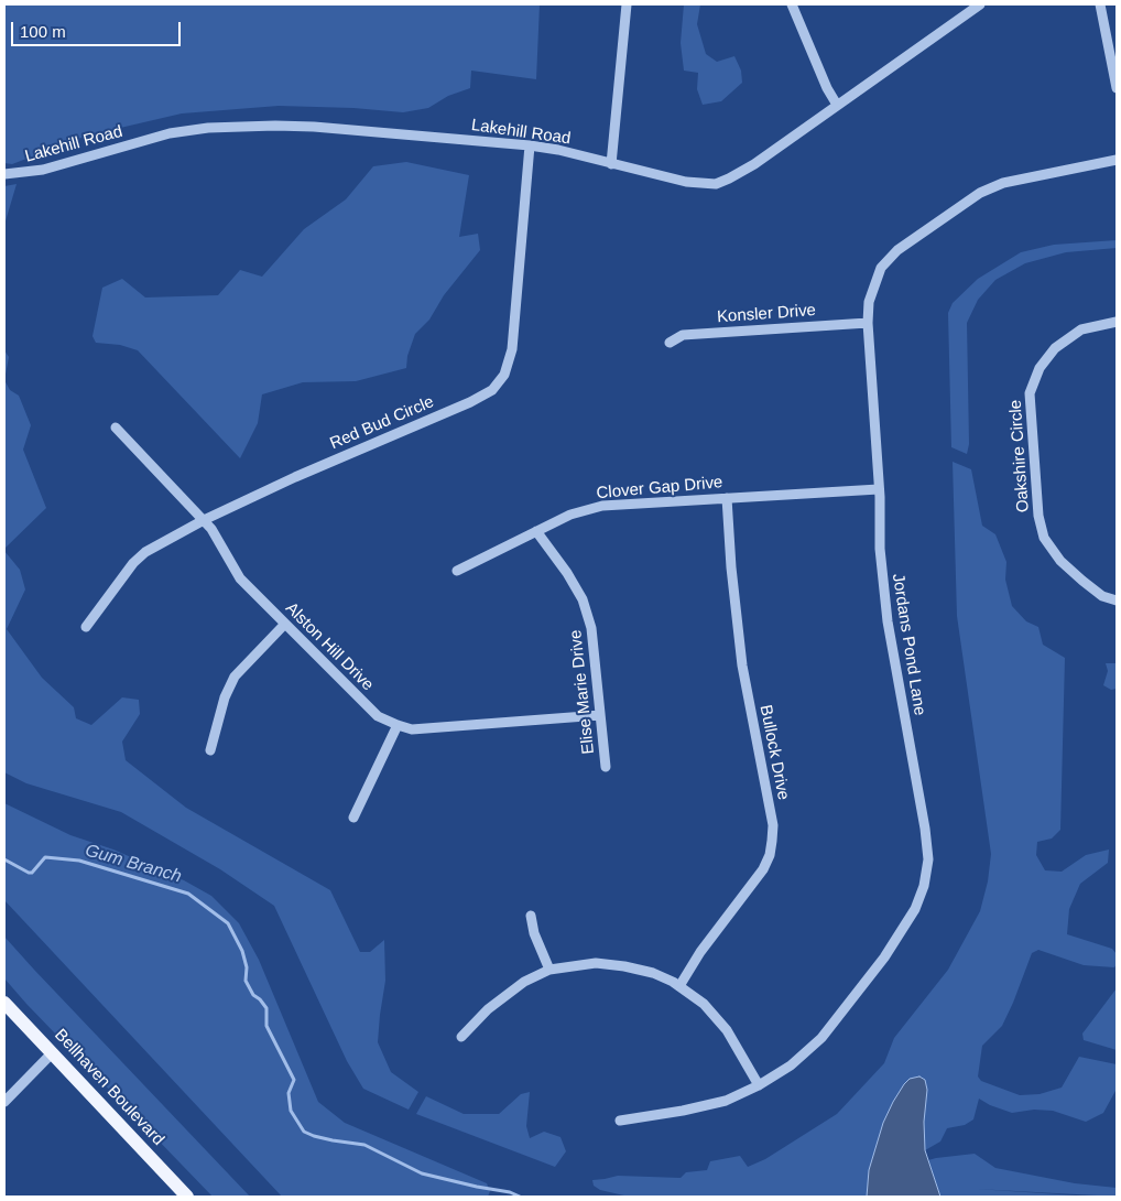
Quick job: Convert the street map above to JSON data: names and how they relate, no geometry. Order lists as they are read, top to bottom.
{
  "streets": {
    "main road": ["Bellhaven Boulevard"],
    "street": [
      "Lakehill Road",
      "Konsler Drive",
      "Red Bud Circle",
      "Oakshire Circle",
      "Clover Gap Drive",
      "Jordans Pond Lane",
      "Alston Hill Drive",
      "Elise Marie Drive",
      "Bullock Drive"
    ]
  },
  "crossings": [
    ["Lakehill Road", "Red Bud Circle"],
    ["Konsler Drive", "Jordans Pond Lane"],
    ["Red Bud Circle", "Alston Hill Drive"],
    ["Clover Gap Drive", "Jordans Pond Lane"],
    ["Clover Gap Drive", "Elise Marie Drive"],
    ["Clover Gap Drive", "Bullock Drive"],
    ["Alston Hill Drive", "Elise Marie Drive"]
  ],
  "water": ["Gum Branch"],
  "scale_bar": "100 m"
}
